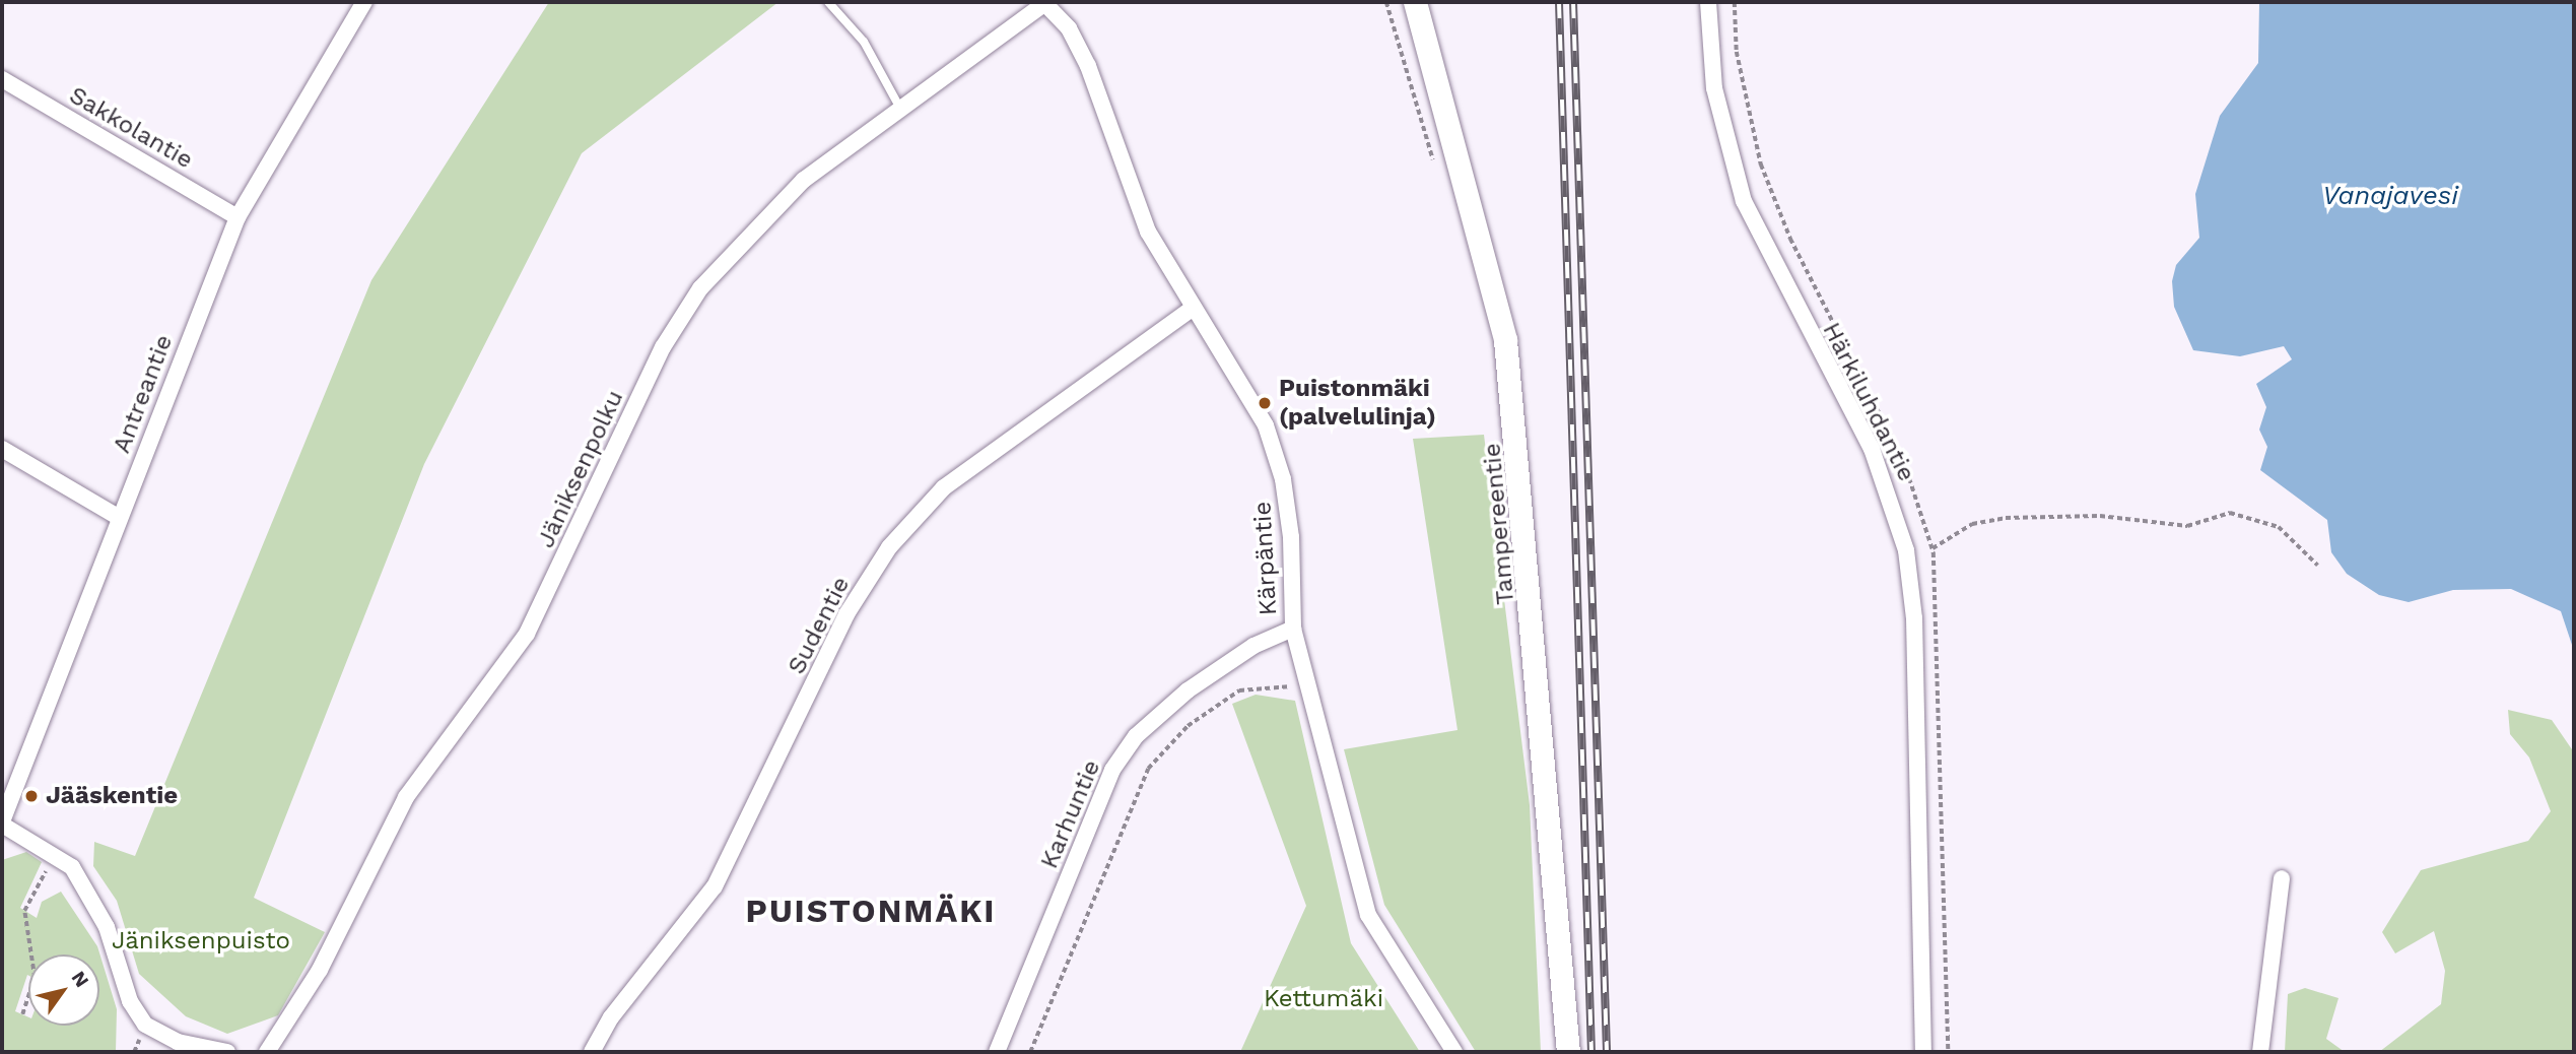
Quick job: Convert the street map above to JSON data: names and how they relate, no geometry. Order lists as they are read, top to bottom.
{
  "streets": {
    "main road": ["Tampereentie"],
    "street": [
      "Sakkolantie",
      "Antreantie",
      "Härkiluhdantie",
      "Jäniksenpolku",
      "Kärpäntie",
      "Sudentie",
      "Karhuntie"
    ]
  },
  "crossings": [
    ["Sakkolantie", "Antreantie"],
    ["Jäniksenpolku", "Kärpäntie"],
    ["Kärpäntie", "Sudentie"],
    ["Kärpäntie", "Karhuntie"]
  ],
  "districts": ["PUISTONMÄKI"],
  "water": ["Vanajavesi"],
  "parks": ["Jäniksenpuisto", "Kettumäki"],
  "places": ["Puistonmäki (palvelulinja)", "Jääskentie"],
  "north": "top right"
}
